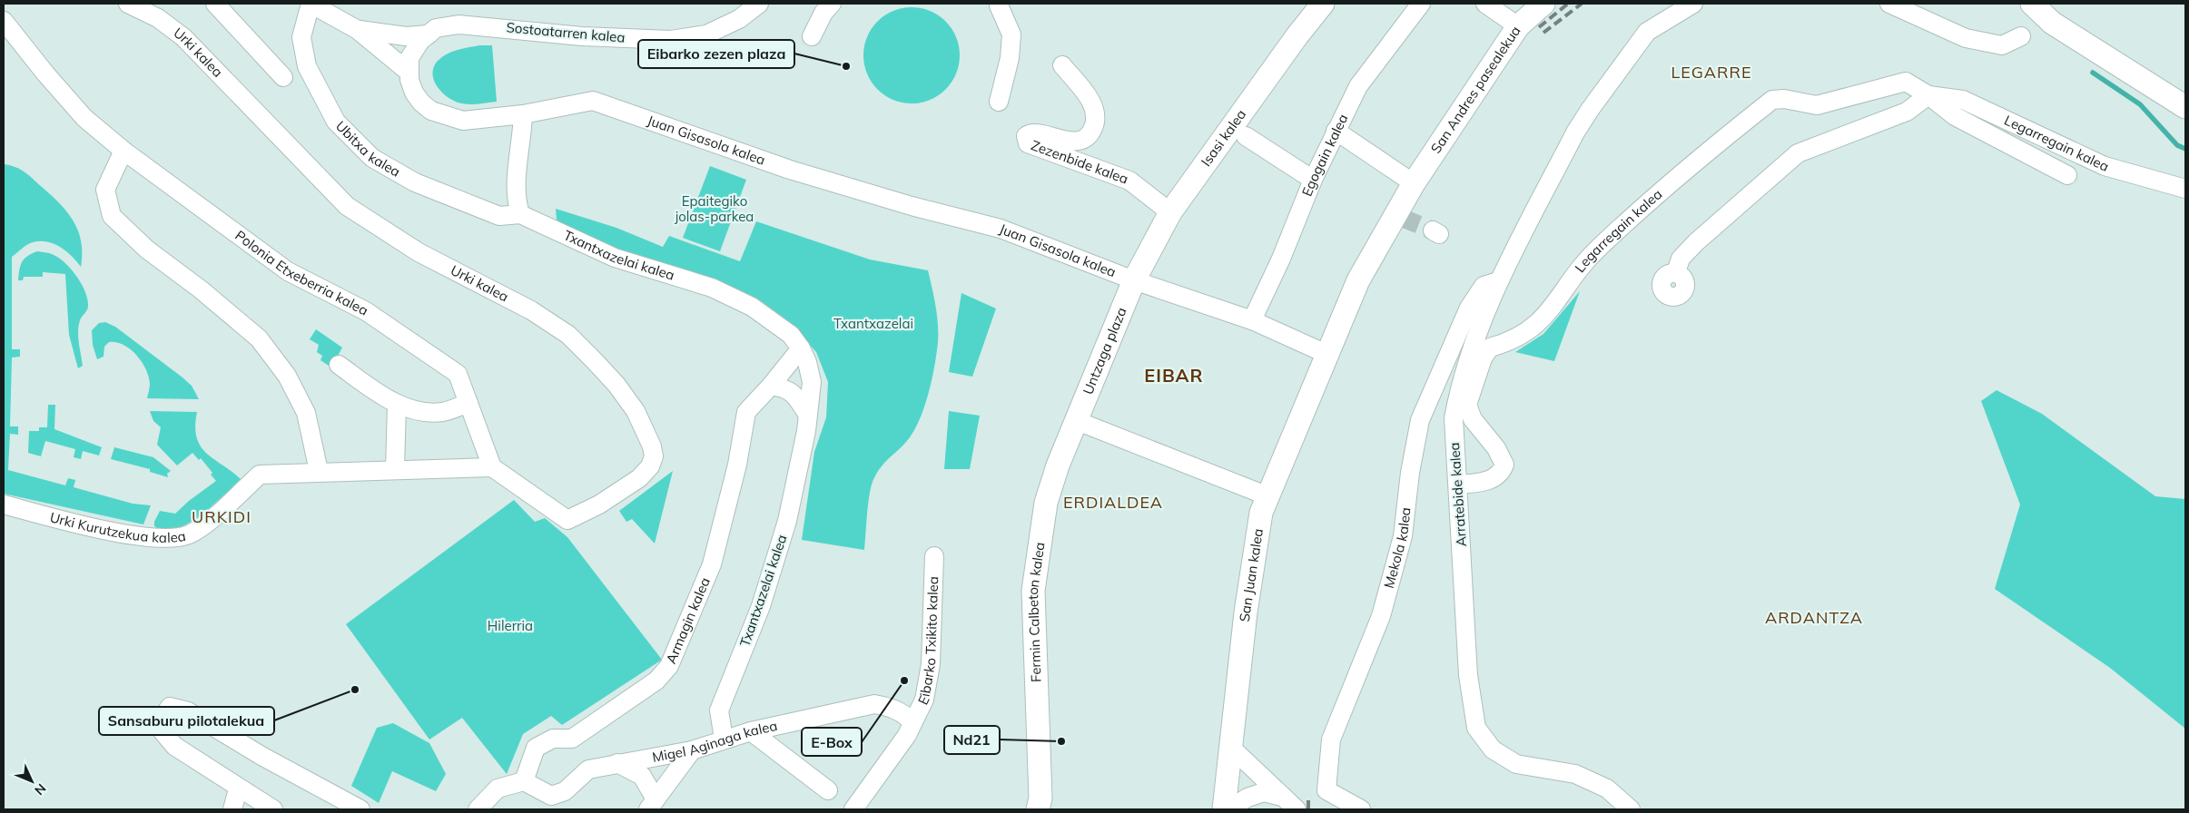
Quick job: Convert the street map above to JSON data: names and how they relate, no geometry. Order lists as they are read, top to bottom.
{
  "streets": {
    "street": [
      "Sostoatarren kalea",
      "Urki kalea",
      "San Andres pasealekua",
      "Isasi kalea",
      "Juan Gisasola kalea",
      "Legarregain kalea",
      "Ubitxa kalea",
      "Egogain kalea",
      "Zezenbide kalea",
      "Txantxazelai kalea",
      "Polonia Etxeberria kalea",
      "Untzaga plaza",
      "Arratebide kalea",
      "Urki Kurutzekua kalea",
      "Mekola kalea",
      "San Juan kalea",
      "Fermin Calbeton kalea",
      "Armagin kalea",
      "Eibarko Txikito kalea",
      "Migel Aginaga kalea"
    ]
  },
  "crossings": [
    ["Sostoatarren kalea", "Juan Gisasola kalea"],
    ["Urki kalea", "Polonia Etxeberria kalea"],
    ["Urki kalea", "Urki Kurutzekua kalea"],
    ["San Andres pasealekua", "San Juan kalea"],
    ["Isasi kalea", "Juan Gisasola kalea"],
    ["Isasi kalea", "Zezenbide kalea"],
    ["Isasi kalea", "Untzaga plaza"],
    ["Juan Gisasola kalea", "Ubitxa kalea"],
    ["Juan Gisasola kalea", "Untzaga plaza"],
    ["Legarregain kalea", "Arratebide kalea"],
    ["Ubitxa kalea", "Txantxazelai kalea"],
    ["Txantxazelai kalea", "Migel Aginaga kalea"],
    ["Polonia Etxeberria kalea", "Urki Kurutzekua kalea"],
    ["Untzaga plaza", "Fermin Calbeton kalea"],
    ["Arratebide kalea", "Mekola kalea"],
    ["Armagin kalea", "Migel Aginaga kalea"],
    ["Eibarko Txikito kalea", "Migel Aginaga kalea"]
  ],
  "districts": [
    "LEGARRE",
    "EIBAR",
    "ERDIALDEA",
    "URKIDI",
    "ARDANTZA"
  ],
  "parks": ["Epaitegiko jolas-parkea", "Txantxazelai", "Hilerria"],
  "places": [
    "Eibarko zezen plaza",
    "E-Box",
    "Sansaburu pilotalekua",
    "Nd21"
  ],
  "north": "bottom right"
}
